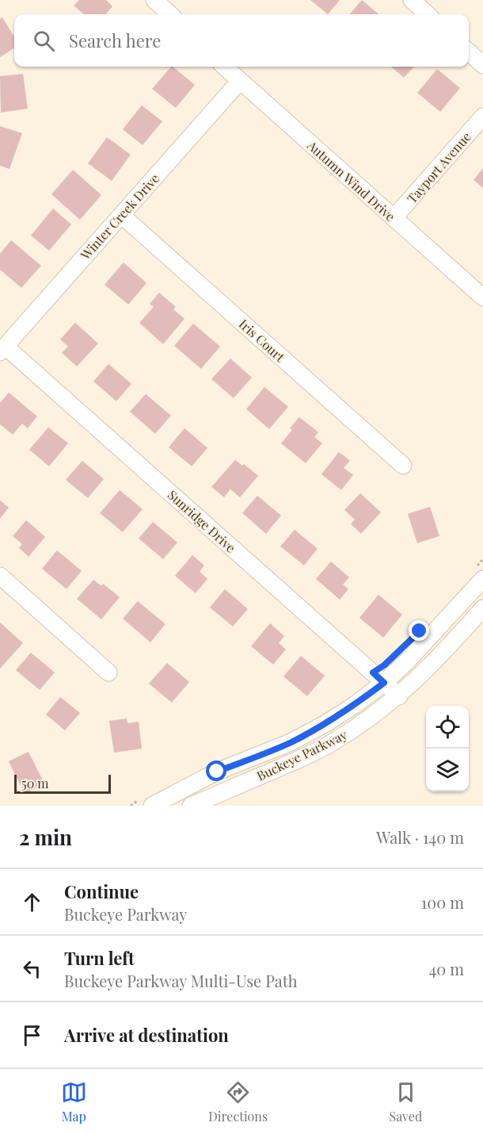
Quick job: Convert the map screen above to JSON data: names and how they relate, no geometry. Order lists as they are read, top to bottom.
{
  "streets": {
    "street": [
      "Tayport Avenue",
      "Autumn Wind Drive",
      "Winter Creek Drive",
      "Iris Court",
      "Sunridge Drive",
      "Buckeye Parkway"
    ]
  },
  "crossings": [
    ["Tayport Avenue", "Autumn Wind Drive"],
    ["Autumn Wind Drive", "Winter Creek Drive"],
    ["Winter Creek Drive", "Iris Court"],
    ["Winter Creek Drive", "Sunridge Drive"],
    ["Sunridge Drive", "Buckeye Parkway"]
  ],
  "scale_bar": "50 m",
  "page": {
    "search": "Search here",
    "scale": "50 m",
    "heading": ["2 min", "Walk · 140 m"],
    "list": [
      ["Continue", "Buckeye Parkway", "100 m"],
      ["Turn left", "Buckeye Parkway Multi-Use Path", "40 m"],
      "Arrive at destination"
    ],
    "nav": ["Map", "Directions", "Saved"]
  }
}
